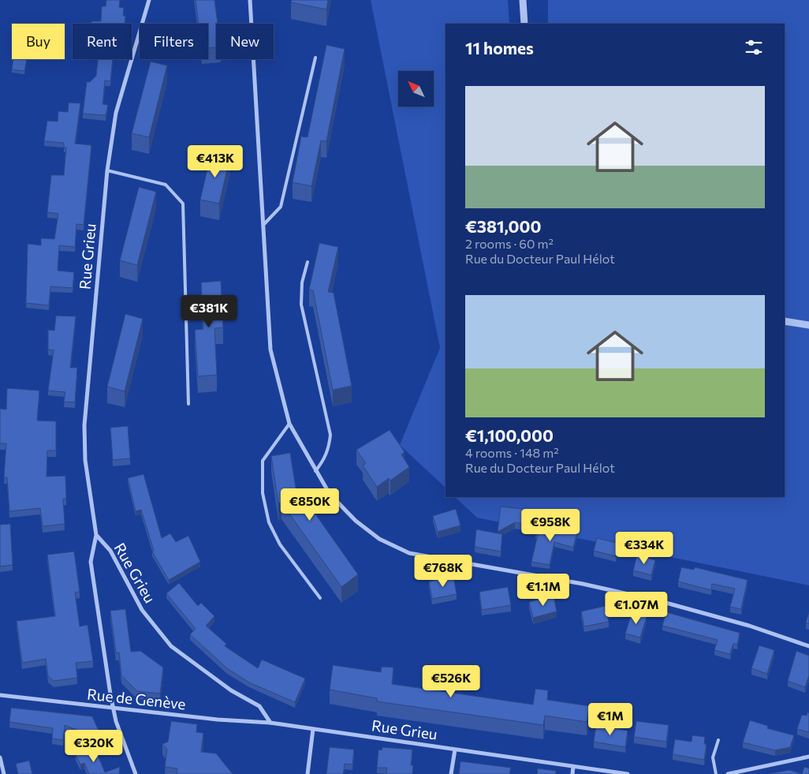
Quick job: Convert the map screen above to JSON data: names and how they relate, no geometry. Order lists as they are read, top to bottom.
{
  "streets": {
    "street": ["Rue Grieu", "Rue de Genève"]
  },
  "crossings": [
    ["Rue Grieu", "Rue de Genève"]
  ],
  "north": "top left",
  "page": {
    "chip": [
      "Buy",
      "Rent",
      "Filters",
      "New"
    ],
    "heading": "11 homes",
    "list": [
      {
        "name": "€381,000",
        "note": "2 rooms · 60 m² · Rue du Docteur Paul Hélot"
      },
      {
        "name": "€1,100,000",
        "note": "4 rooms · 148 m² · Rue du Docteur Paul Hélot"
      }
    ],
    "price": [
      "€413K",
      "€381K",
      "€850K",
      "€958K",
      "€334K",
      "€768K",
      "€1.1M",
      "€1.07M",
      "€526K",
      "€1M",
      "€320K"
    ]
  }
}
